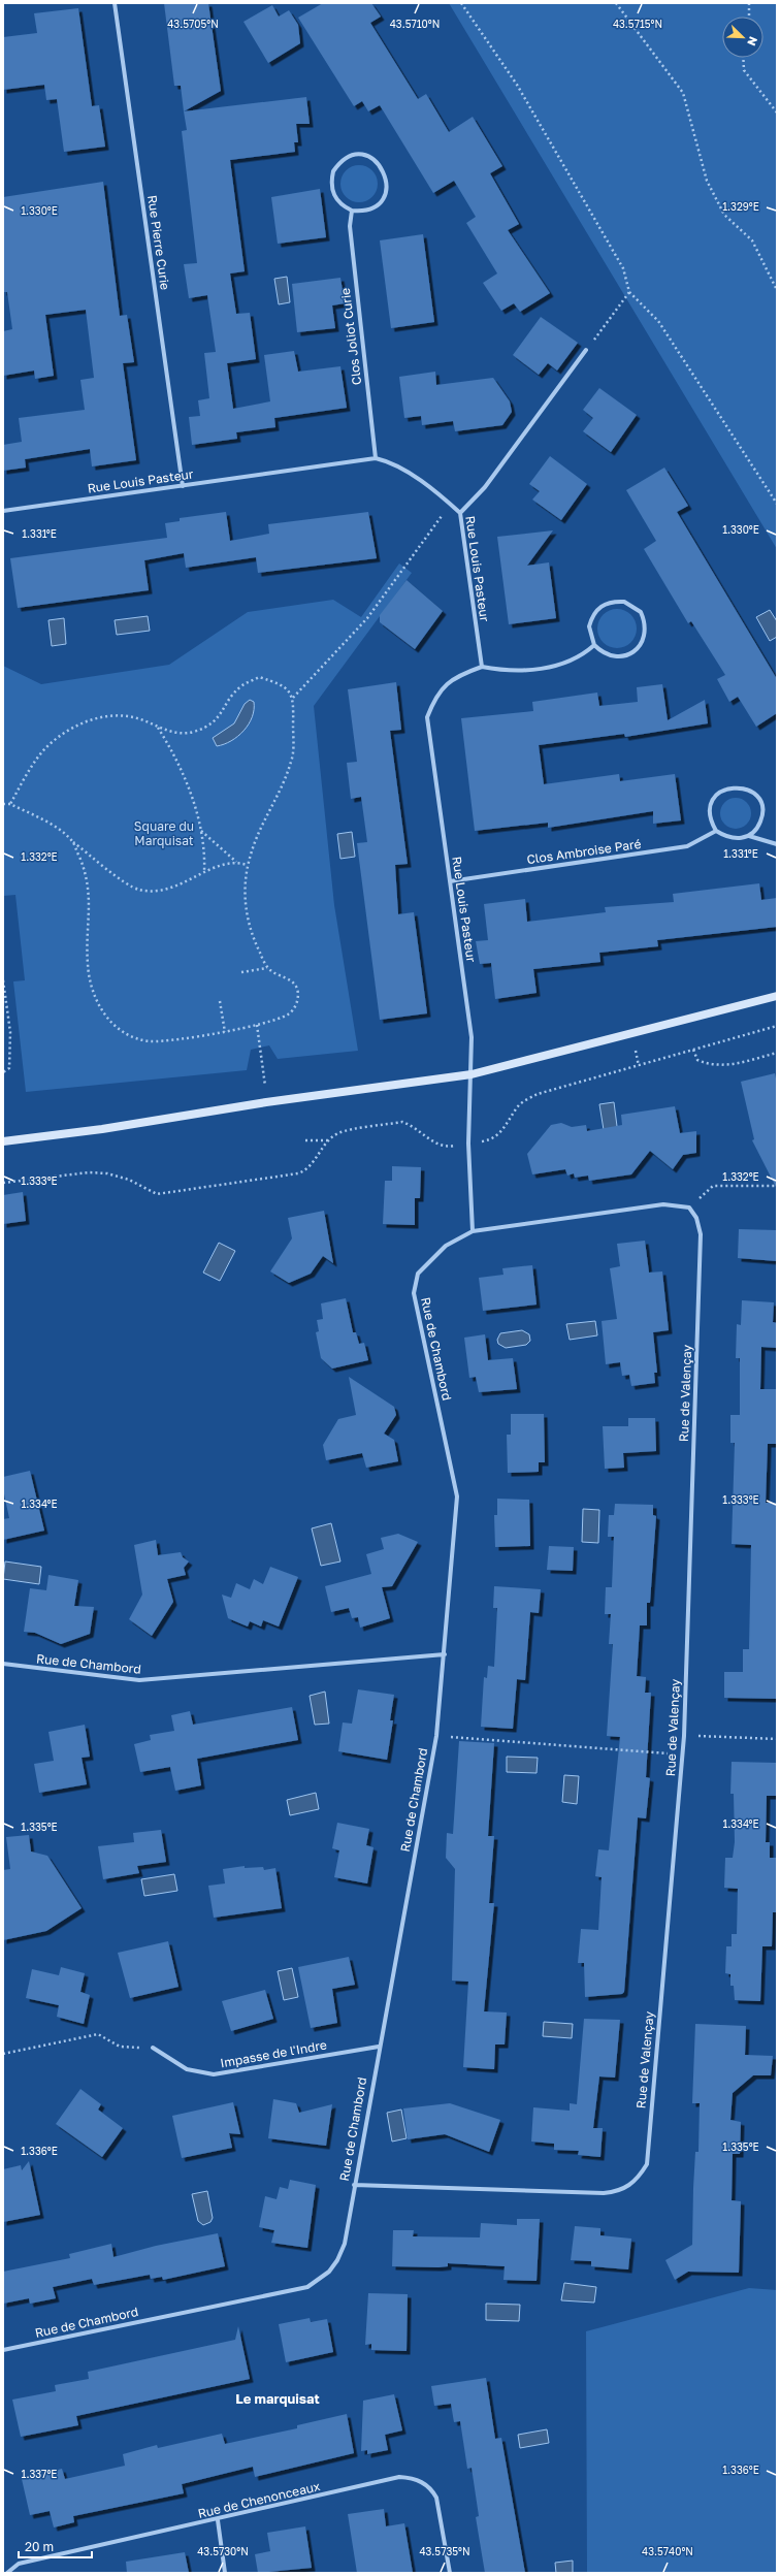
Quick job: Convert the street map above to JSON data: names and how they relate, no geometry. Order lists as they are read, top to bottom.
{
  "streets": {
    "street": [
      "Rue Pierre Curie",
      "Clos Joliot Curie",
      "Rue Louis Pasteur",
      "Clos Ambroise Paré",
      "Rue de Chambord",
      "Rue de Valençay",
      "Impasse de l'Indre",
      "Rue de Chenonceaux"
    ]
  },
  "crossings": [
    ["Rue Pierre Curie", "Rue Louis Pasteur"],
    ["Clos Joliot Curie", "Rue Louis Pasteur"],
    ["Rue Louis Pasteur", "Clos Ambroise Paré"],
    ["Rue de Chambord", "Rue de Valençay"],
    ["Rue de Chambord", "Impasse de l'Indre"]
  ],
  "districts": ["Le marquisat"],
  "parks": ["Square du Marquisat"],
  "scale_bar": "20 m",
  "north": "bottom right",
  "coordinates": [
    "43.5705°N",
    "43.5710°N",
    "43.5715°N",
    "1.329°E",
    "1.330°E",
    "1.331°E",
    "1.332°E",
    "1.333°E",
    "1.334°E",
    "1.335°E",
    "1.336°E",
    "1.337°E",
    "43.5730°N",
    "43.5735°N",
    "43.5740°N"
  ]
}
